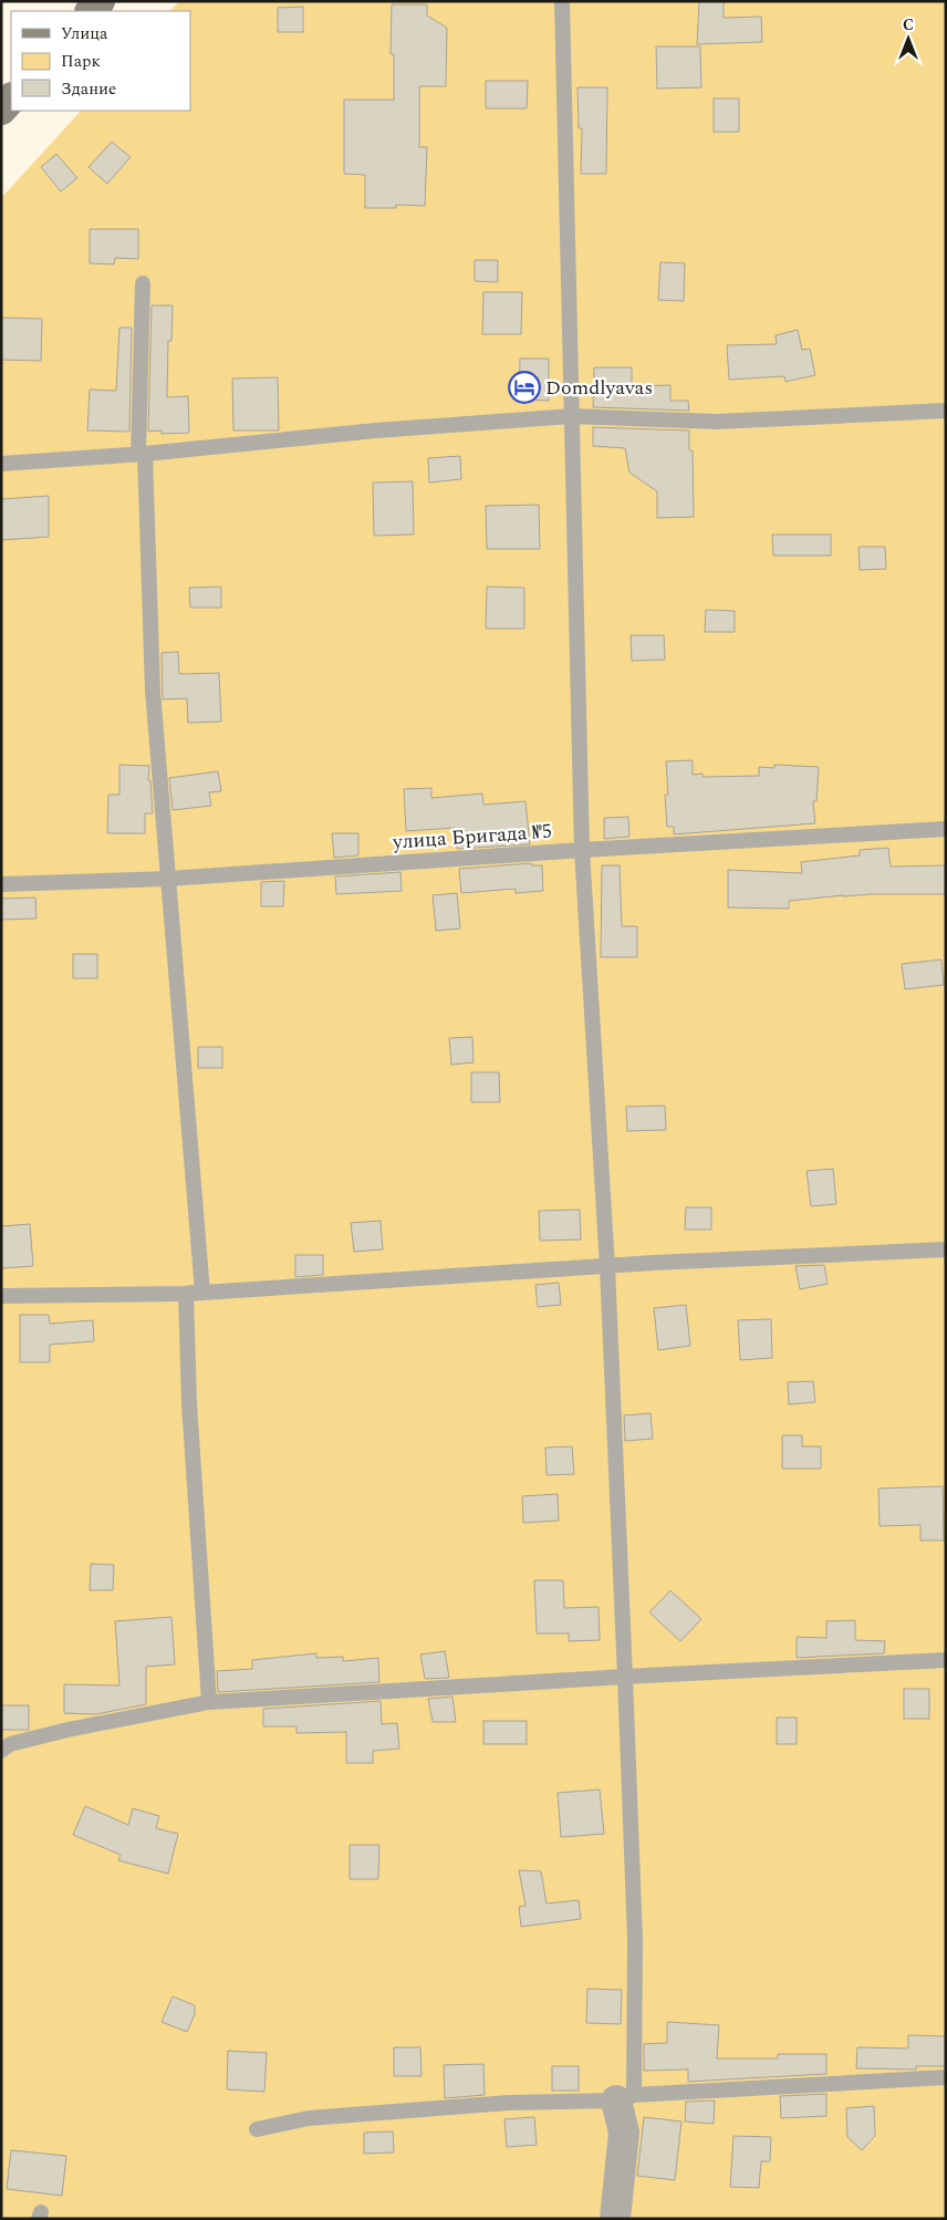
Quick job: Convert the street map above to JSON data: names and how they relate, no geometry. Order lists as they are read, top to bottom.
{
  "streets": {
    "lane": ["улица Бригада №5"]
  },
  "places": {
    "hotel": ["Domdlyavas"]
  },
  "legend": ["Улица", "Парк", "Здание"],
  "north": "top"
}
